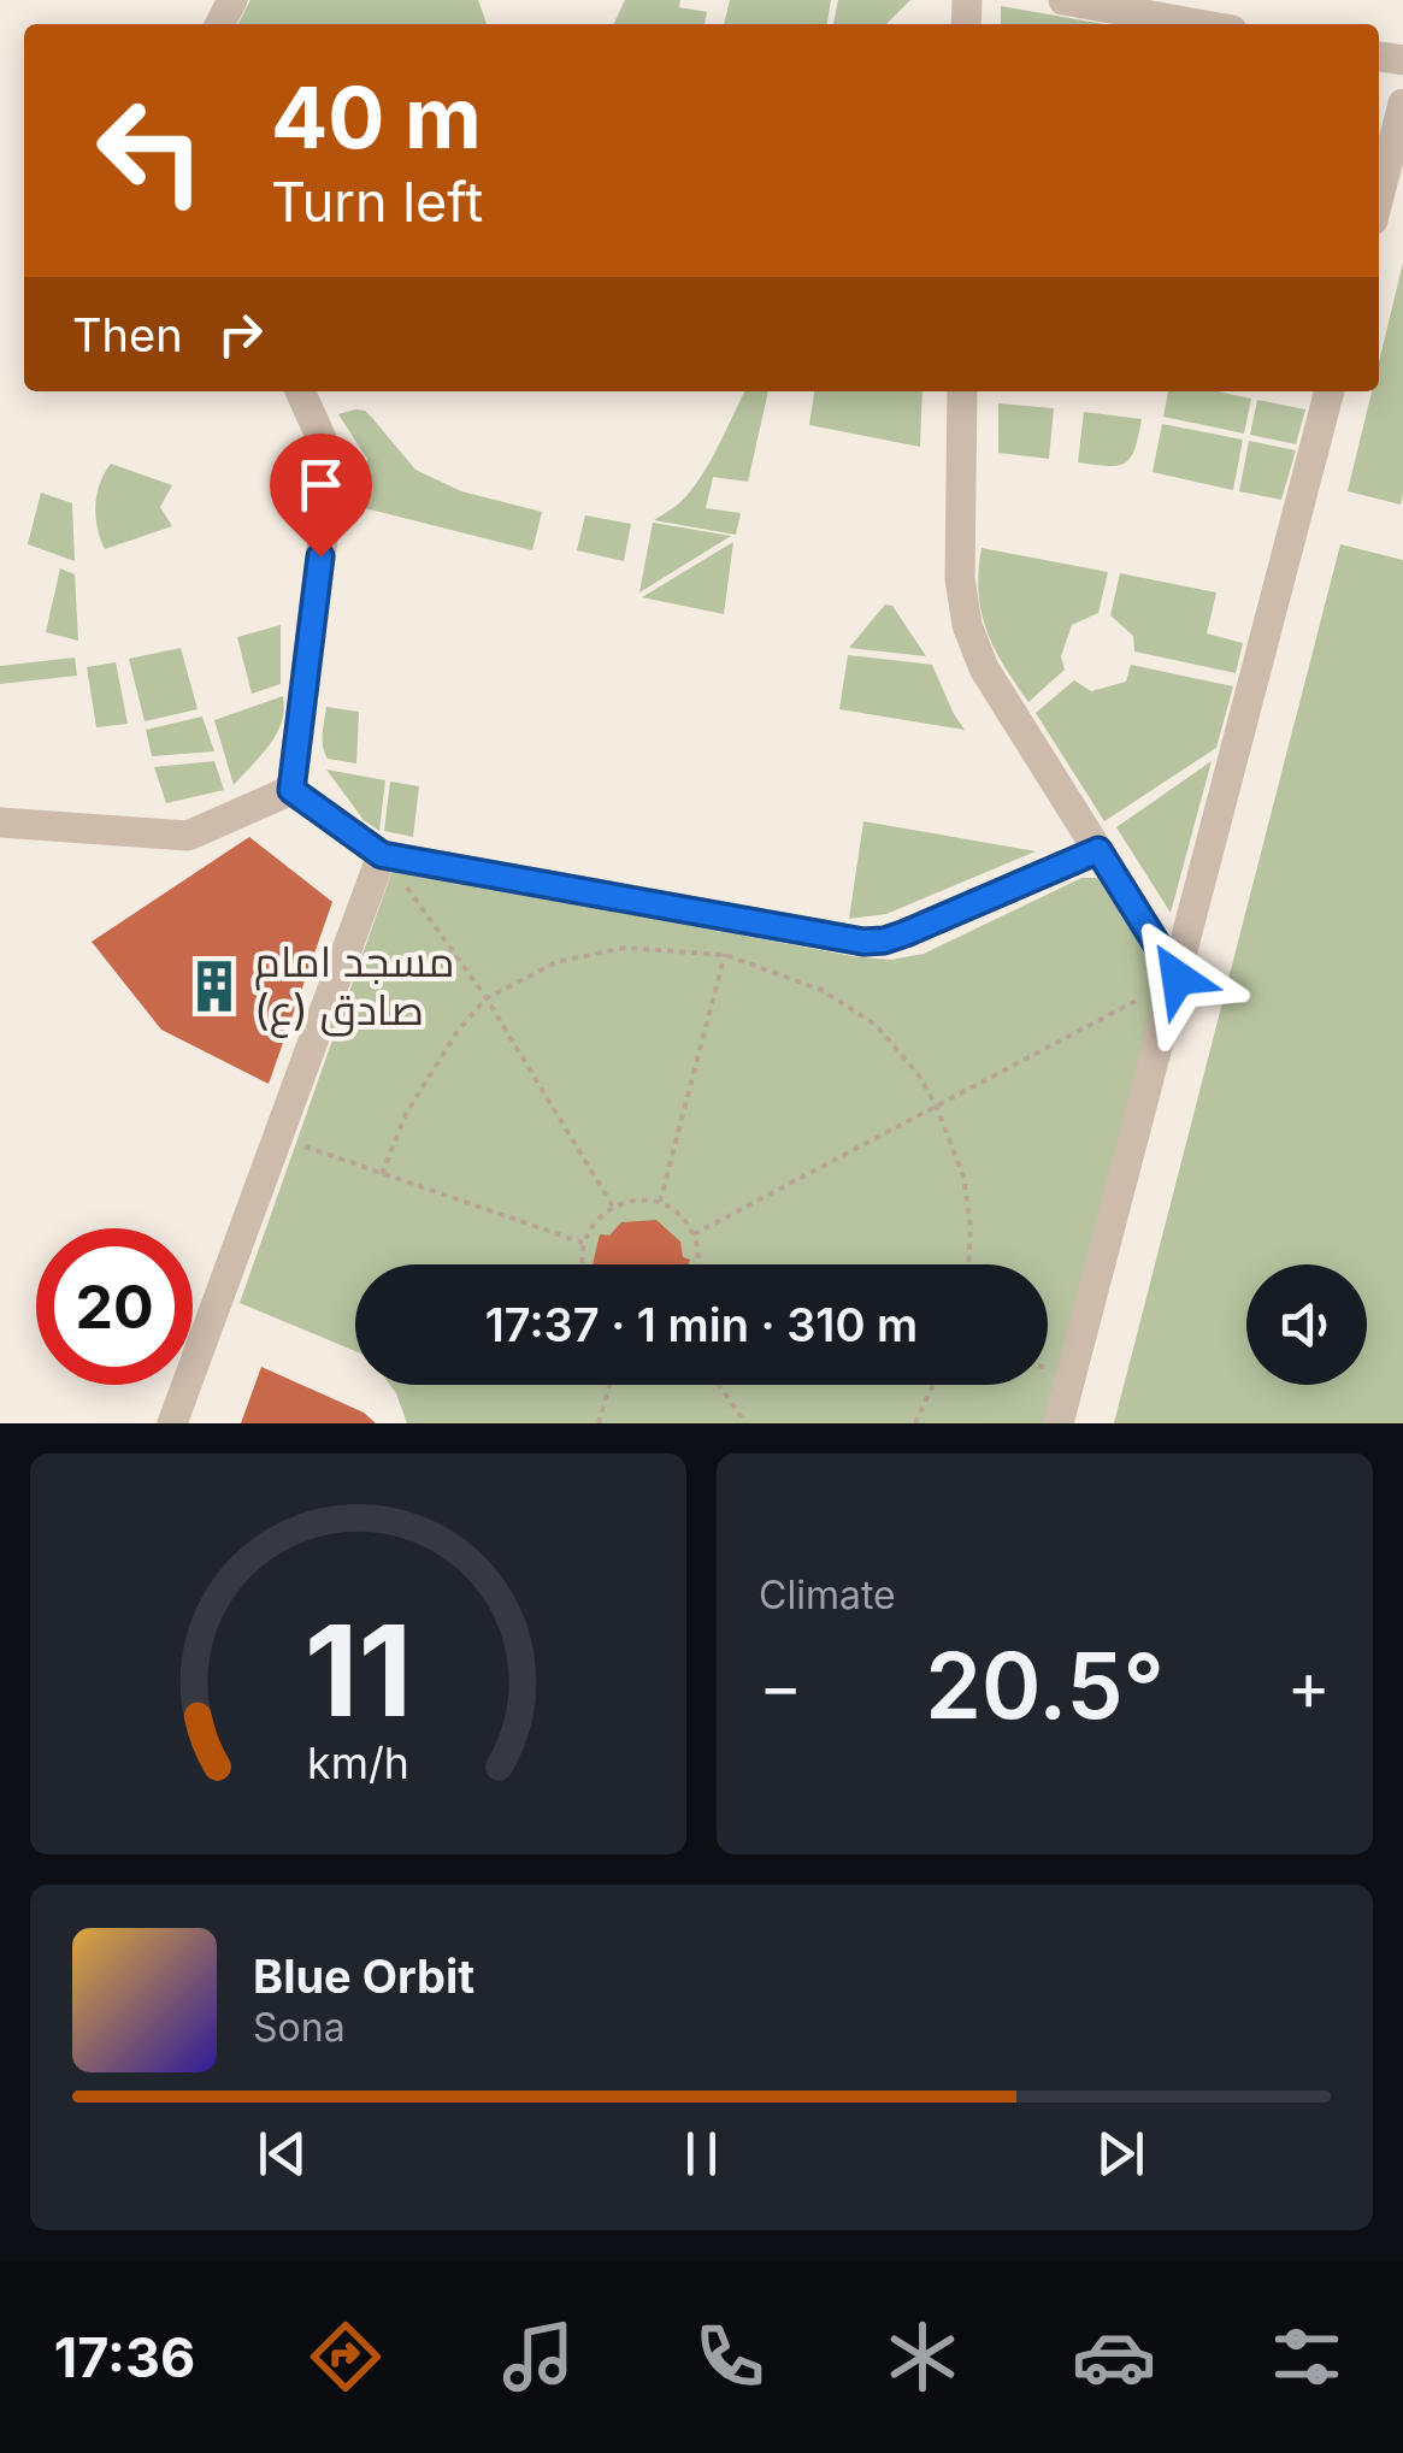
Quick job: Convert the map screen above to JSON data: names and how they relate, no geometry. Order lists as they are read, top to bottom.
{
  "places": {
    "building": ["مسجد امام صادق (ع)"]
  },
  "page": {
    "turn": ["40 m", "Turn left"],
    "then": "Then",
    "limit": "20",
    "trip": "17:37 · 1 min · 310 m",
    "tile": "Climate",
    "heat": ["−", "20.5°", "+"],
    "song": ["Blue Orbit", "Sona"],
    "tabs": "17:36",
    "gauge": ["11", "km/h"]
  }
}
